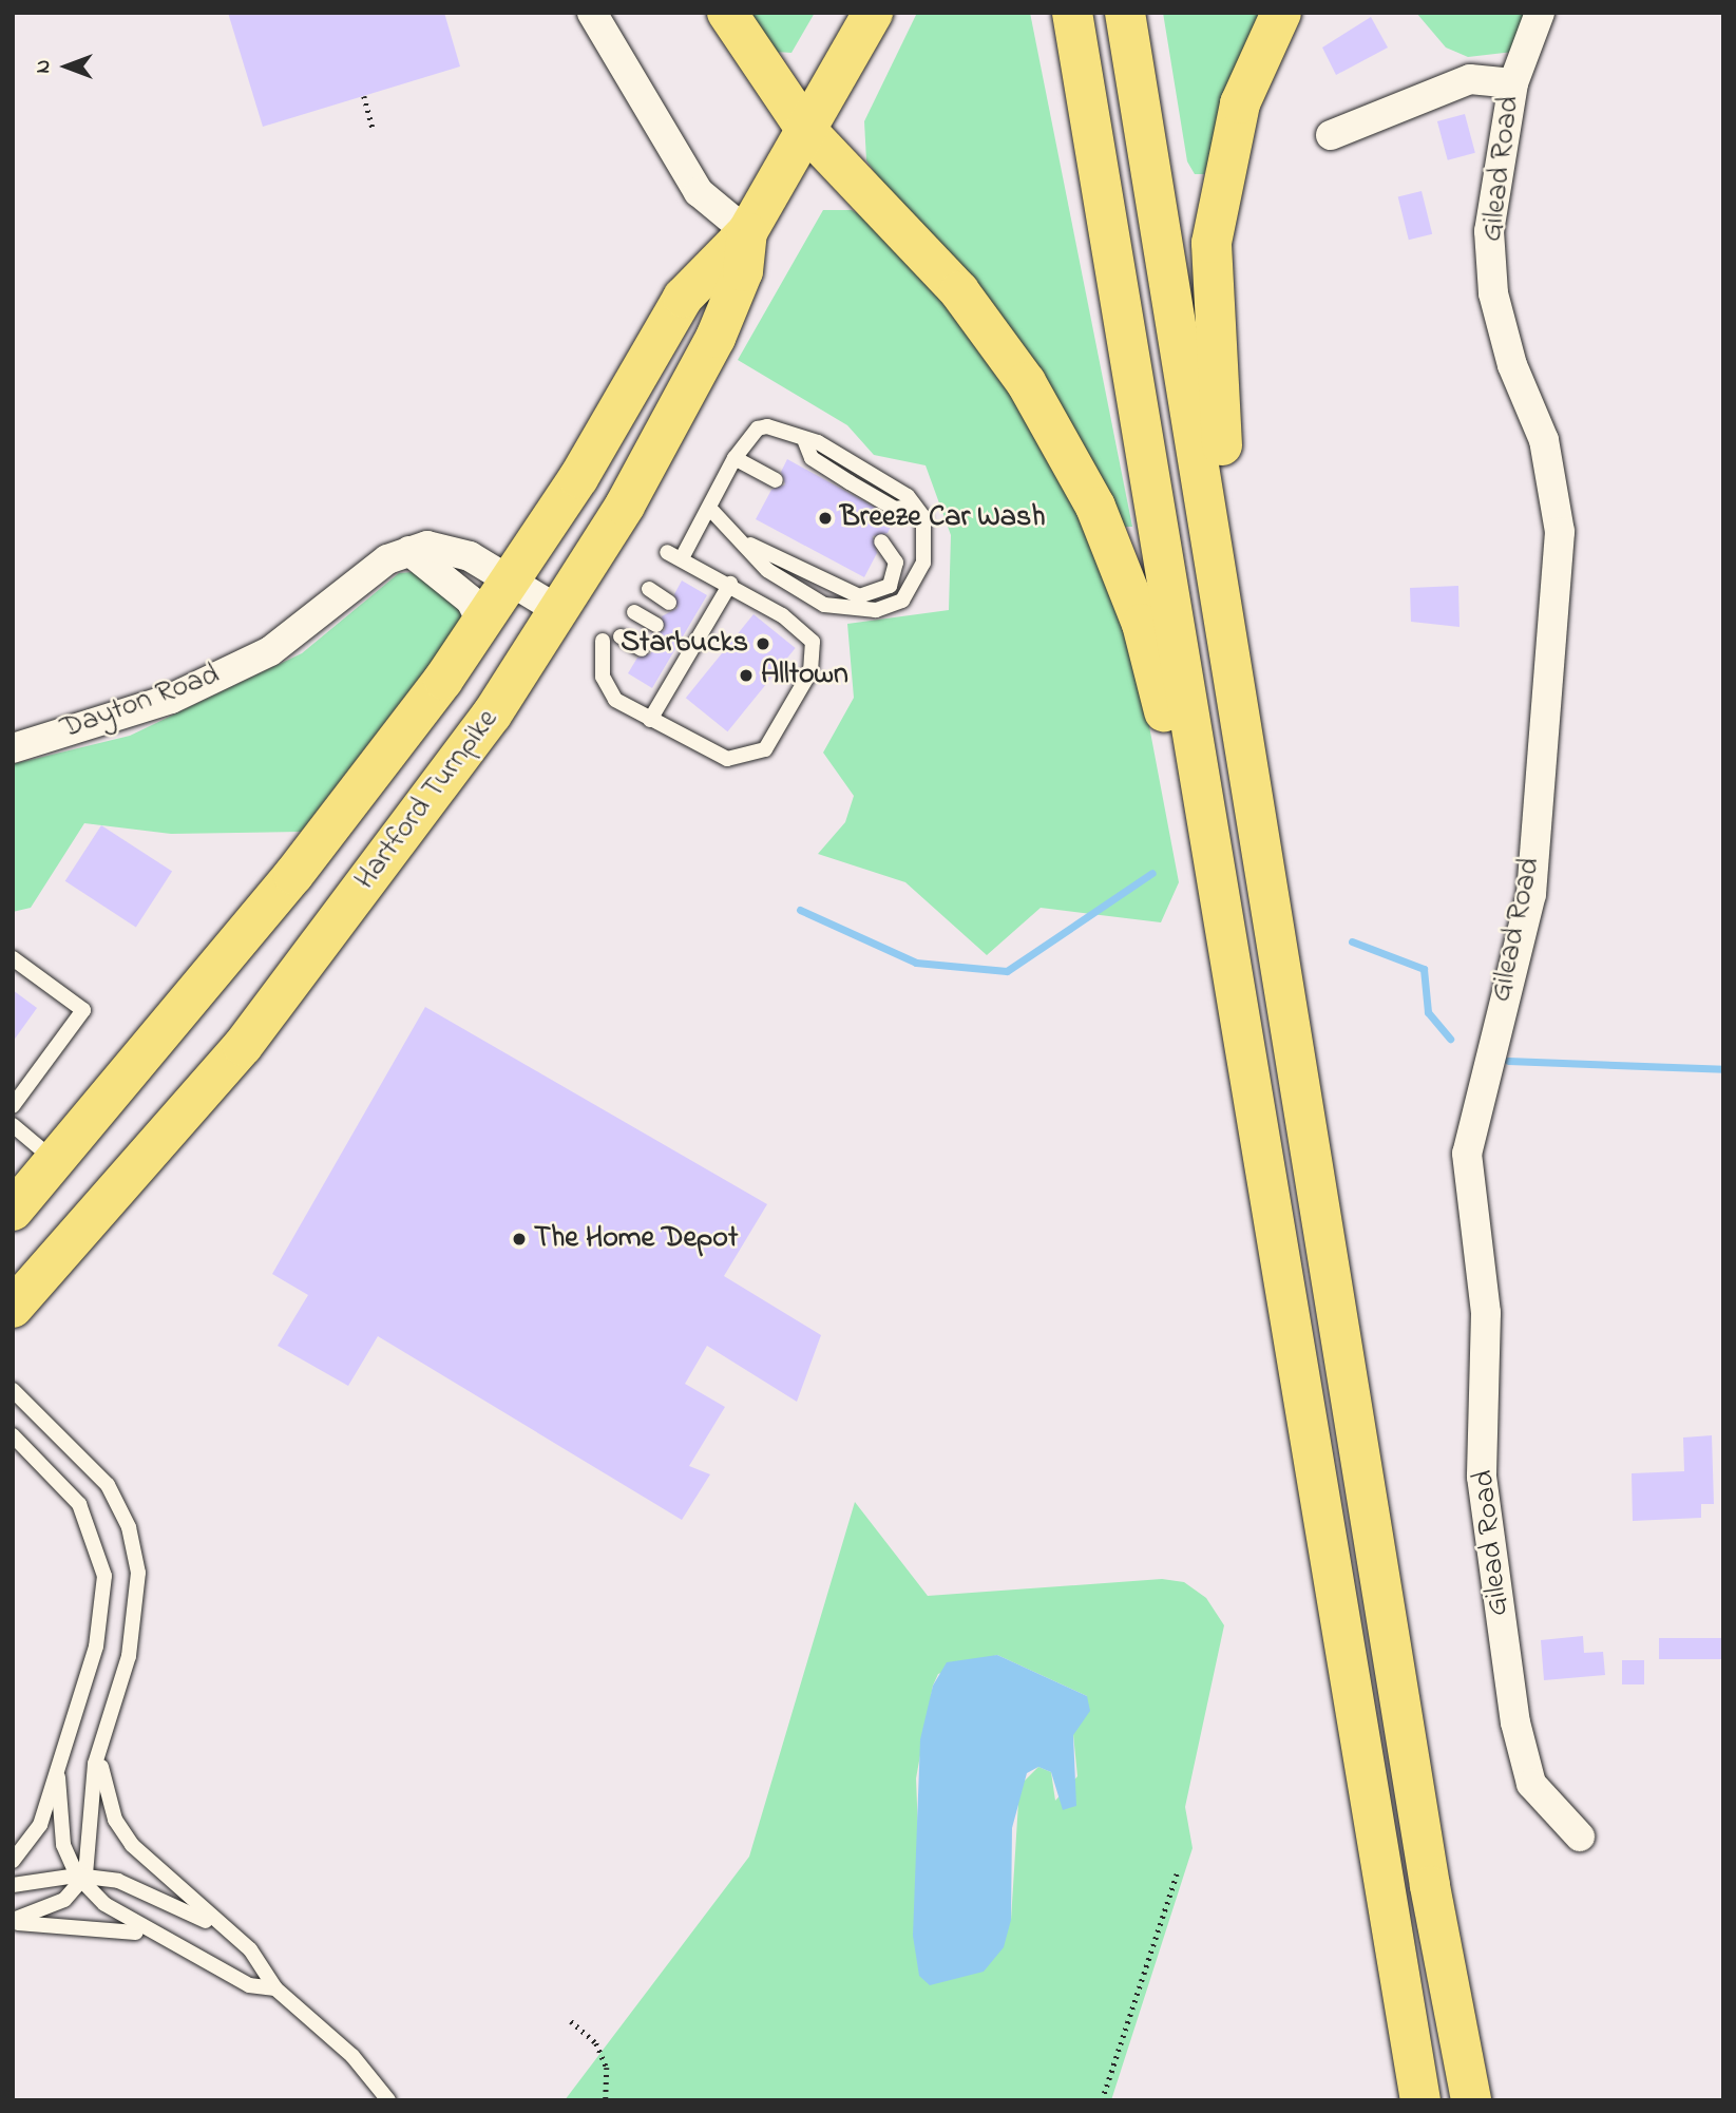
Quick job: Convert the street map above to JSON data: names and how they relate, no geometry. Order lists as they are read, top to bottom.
{
  "streets": {
    "highway": ["Hartford Turnpike"],
    "street": ["Gilead Road", "Dayton Road"]
  },
  "crossings": [
    ["Dayton Road", "Hartford Turnpike"]
  ],
  "places": [
    "Breeze Car Wash",
    "Starbucks",
    "Alltown",
    "The Home Depot"
  ],
  "north": "left"
}
